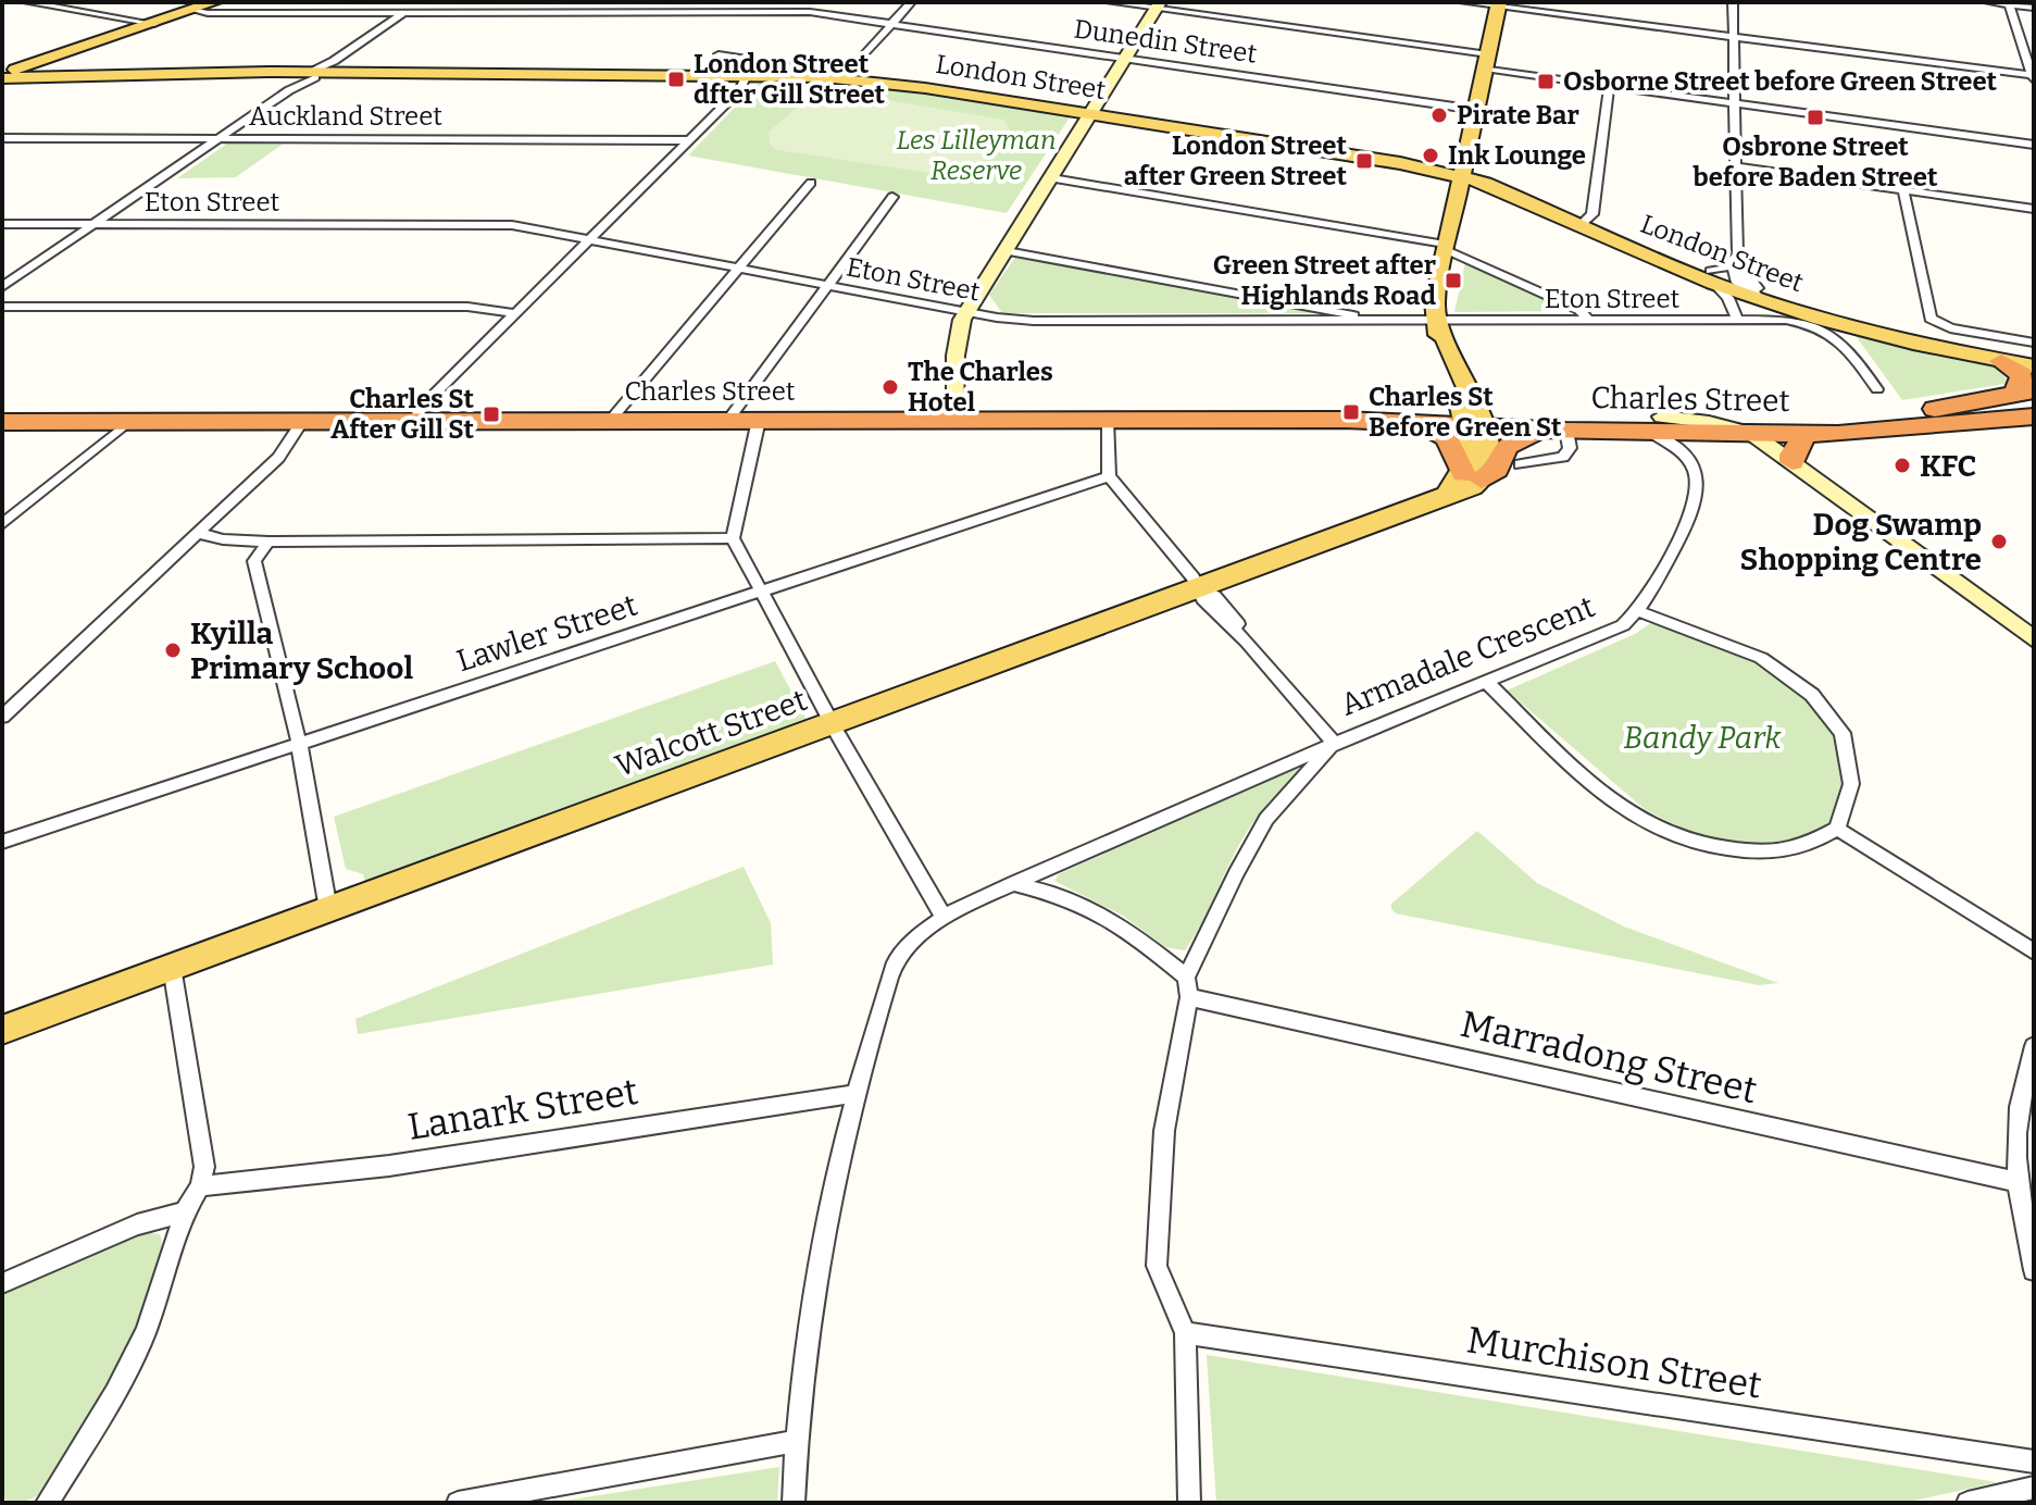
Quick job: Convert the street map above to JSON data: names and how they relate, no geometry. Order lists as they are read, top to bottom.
{
  "streets": {
    "highway": ["Charles Street"],
    "main road": ["London Street", "Walcott Street"],
    "street": [
      "Dunedin Street",
      "Auckland Street",
      "Eton Street",
      "Lawler Street",
      "Armadale Crescent",
      "Marradong Street",
      "Lanark Street",
      "Murchison Street"
    ]
  },
  "crossings": [
    ["Charles Street", "Armadale Crescent"],
    ["Armadale Crescent", "Marradong Street"],
    ["Armadale Crescent", "Murchison Street"]
  ],
  "parks": ["Les Lilleyman Reserve", "Bandy Park"],
  "places": {
    "transit": [
      "London Street dfter Gill Street",
      "Osborne Street before Green Street",
      "Osbrone Street before Baden Street",
      "London Street after Green Street",
      "Green Street after Highlands Road",
      "Charles St Before Green St",
      "Charles St After Gill St"
    ],
    "other": [
      "Pirate Bar",
      "Ink Lounge",
      "The Charles Hotel",
      "KFC",
      "Dog Swamp Shopping Centre",
      "Kyilla Primary School"
    ]
  }
}
